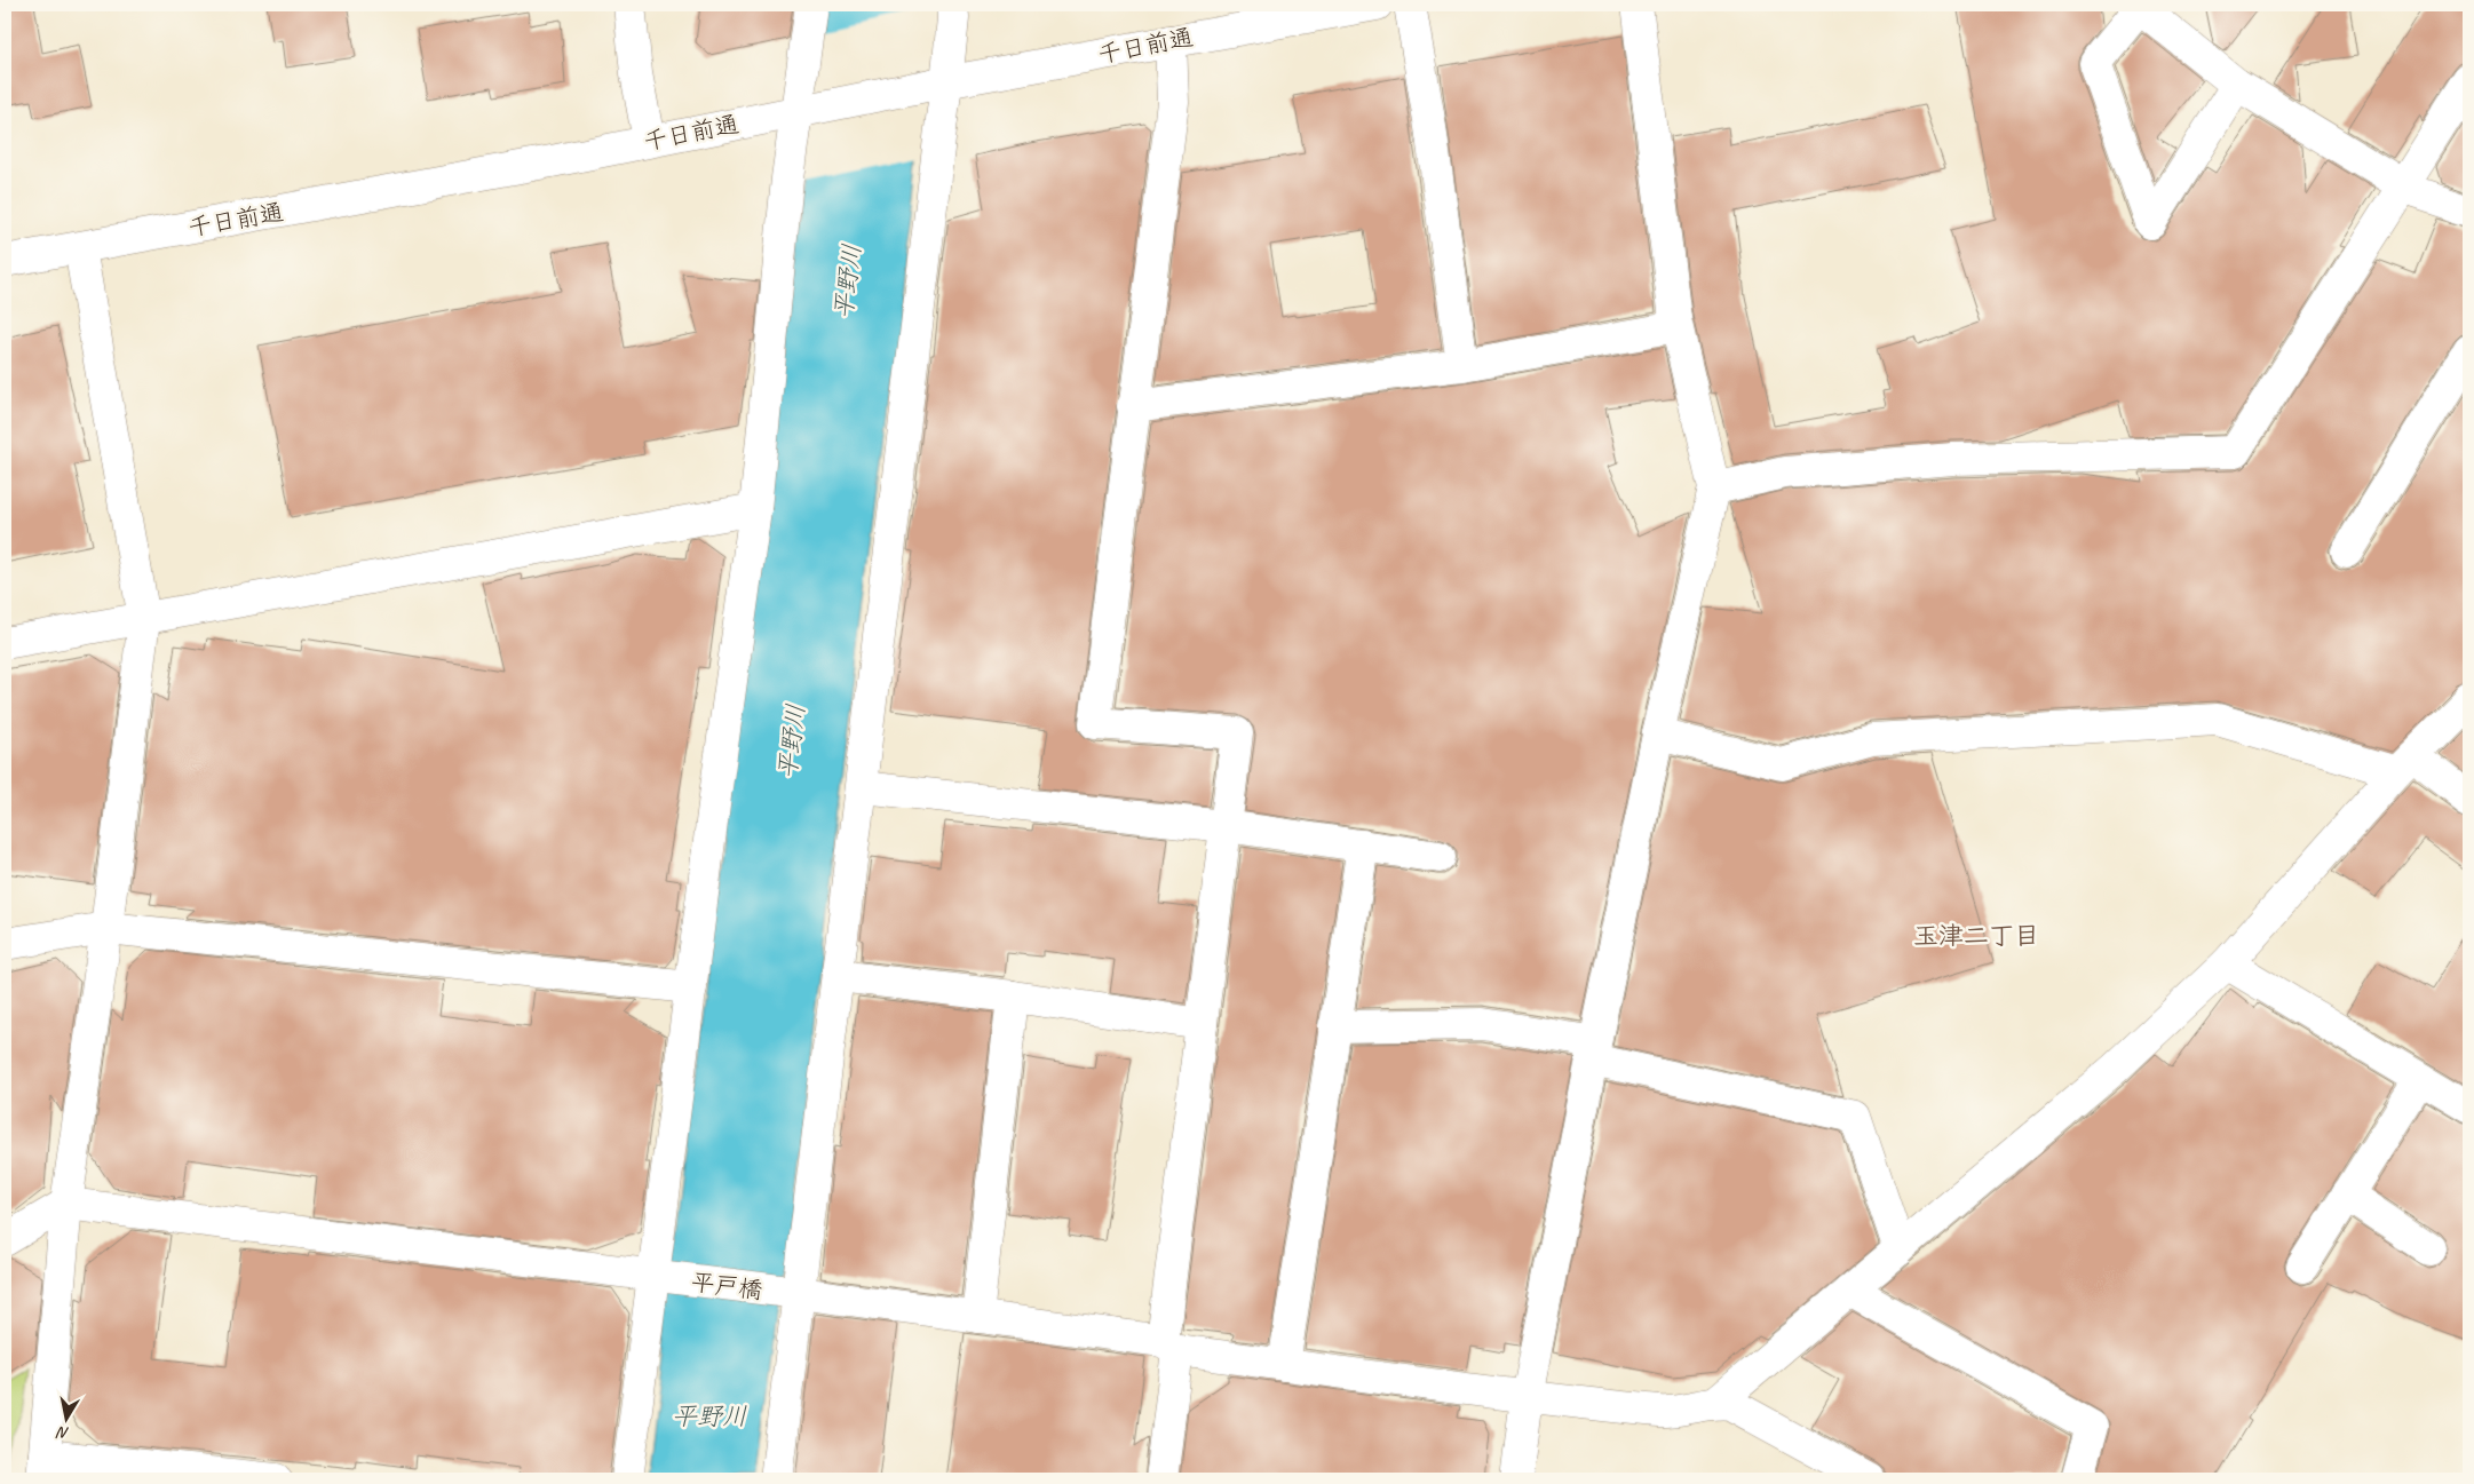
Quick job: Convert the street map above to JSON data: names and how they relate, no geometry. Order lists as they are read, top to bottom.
{
  "streets": {
    "street": ["千日前通", "平戸橋"]
  },
  "districts": ["玉津二丁目"],
  "water": ["平野川"],
  "north": "bottom"
}
